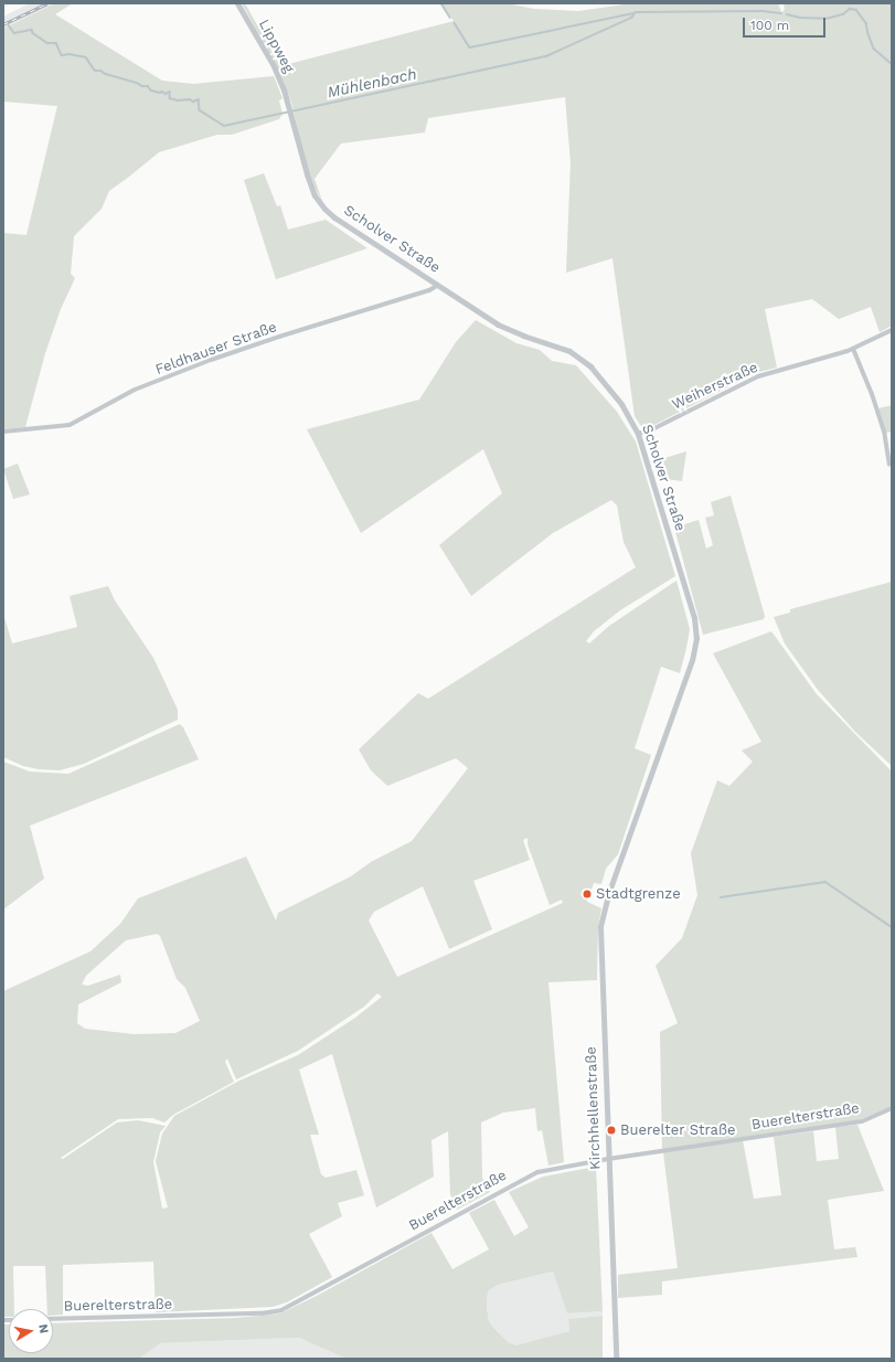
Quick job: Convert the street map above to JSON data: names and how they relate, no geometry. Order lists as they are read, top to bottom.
{
  "streets": {
    "street": [
      "Lippweg",
      "Scholver Straße",
      "Feldhauser Straße",
      "Weiherstraße",
      "Kirchhellenstraße",
      "Buerelterstraße"
    ]
  },
  "crossings": [
    ["Lippweg", "Scholver Straße"],
    ["Scholver Straße", "Feldhauser Straße"],
    ["Scholver Straße", "Weiherstraße"],
    ["Scholver Straße", "Kirchhellenstraße"],
    ["Kirchhellenstraße", "Buerelterstraße"]
  ],
  "water": ["Mühlenbach"],
  "places": ["Stadtgrenze", "Buerelter Straße"],
  "scale_bar": "100 m",
  "north": "right"
}
